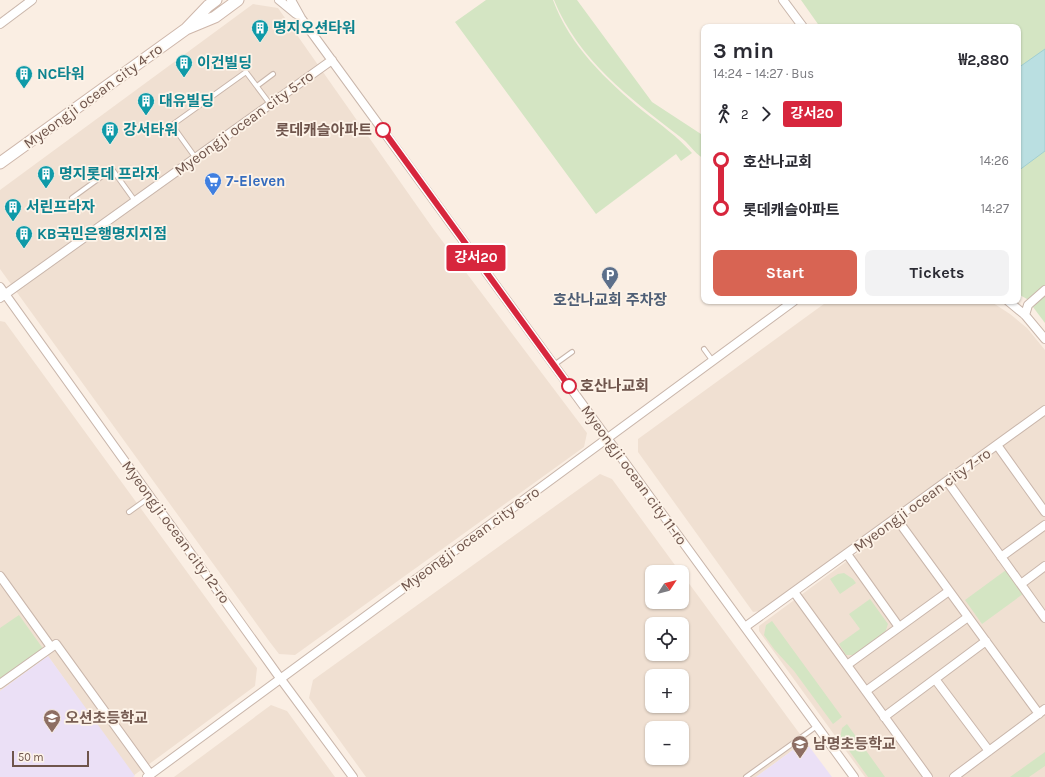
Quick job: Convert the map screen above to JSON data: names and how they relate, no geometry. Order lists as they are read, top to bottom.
{
  "streets": {
    "main road": ["Myeongji ocean city 4-ro"],
    "street": [
      "Myeongji ocean city 5-ro",
      "Myeongji ocean city 11-ro",
      "Myeongji ocean city 7-ro",
      "Myeongji ocean city 12-ro",
      "Myeongji ocean city 6-ro"
    ]
  },
  "crossings": [
    ["Myeongji ocean city 5-ro", "Myeongji ocean city 11-ro"],
    ["Myeongji ocean city 5-ro", "Myeongji ocean city 12-ro"],
    ["Myeongji ocean city 11-ro", "Myeongji ocean city 7-ro"],
    ["Myeongji ocean city 11-ro", "Myeongji ocean city 6-ro"],
    ["Myeongji ocean city 12-ro", "Myeongji ocean city 6-ro"]
  ],
  "places": {
    "building": [
      "명지오션타워",
      "이건빌딩",
      "NC타워",
      "대유빌딩",
      "강서타워",
      "명지롯데 프라자",
      "서린프라자",
      "KB국민은행명지지점"
    ],
    "other": ["롯데캐슬아파트", "호산나교회"],
    "supermarket": ["7-Eleven"],
    "parking": ["호산나교회 주차장"],
    "school or university": ["오션초등학교", "남명초등학교"]
  },
  "lines": ["bus line 강서20"],
  "scale_bar": "50 m",
  "north": "top right",
  "page": {
    "on_map": "강서20",
    "heading": ["3 min", "14:24 – 14:27 · Bus", "₩2,880"],
    "legs": ["2", "강서20"],
    "list": [
      {
        "name": "호산나교회",
        "value": "14:26"
      },
      {
        "name": "롯데캐슬아파트",
        "value": "14:27"
      }
    ],
    "buttons": ["Start", "Tickets"],
    "map_buttons": ["+", "−"],
    "scale": "50 m"
  }
}
